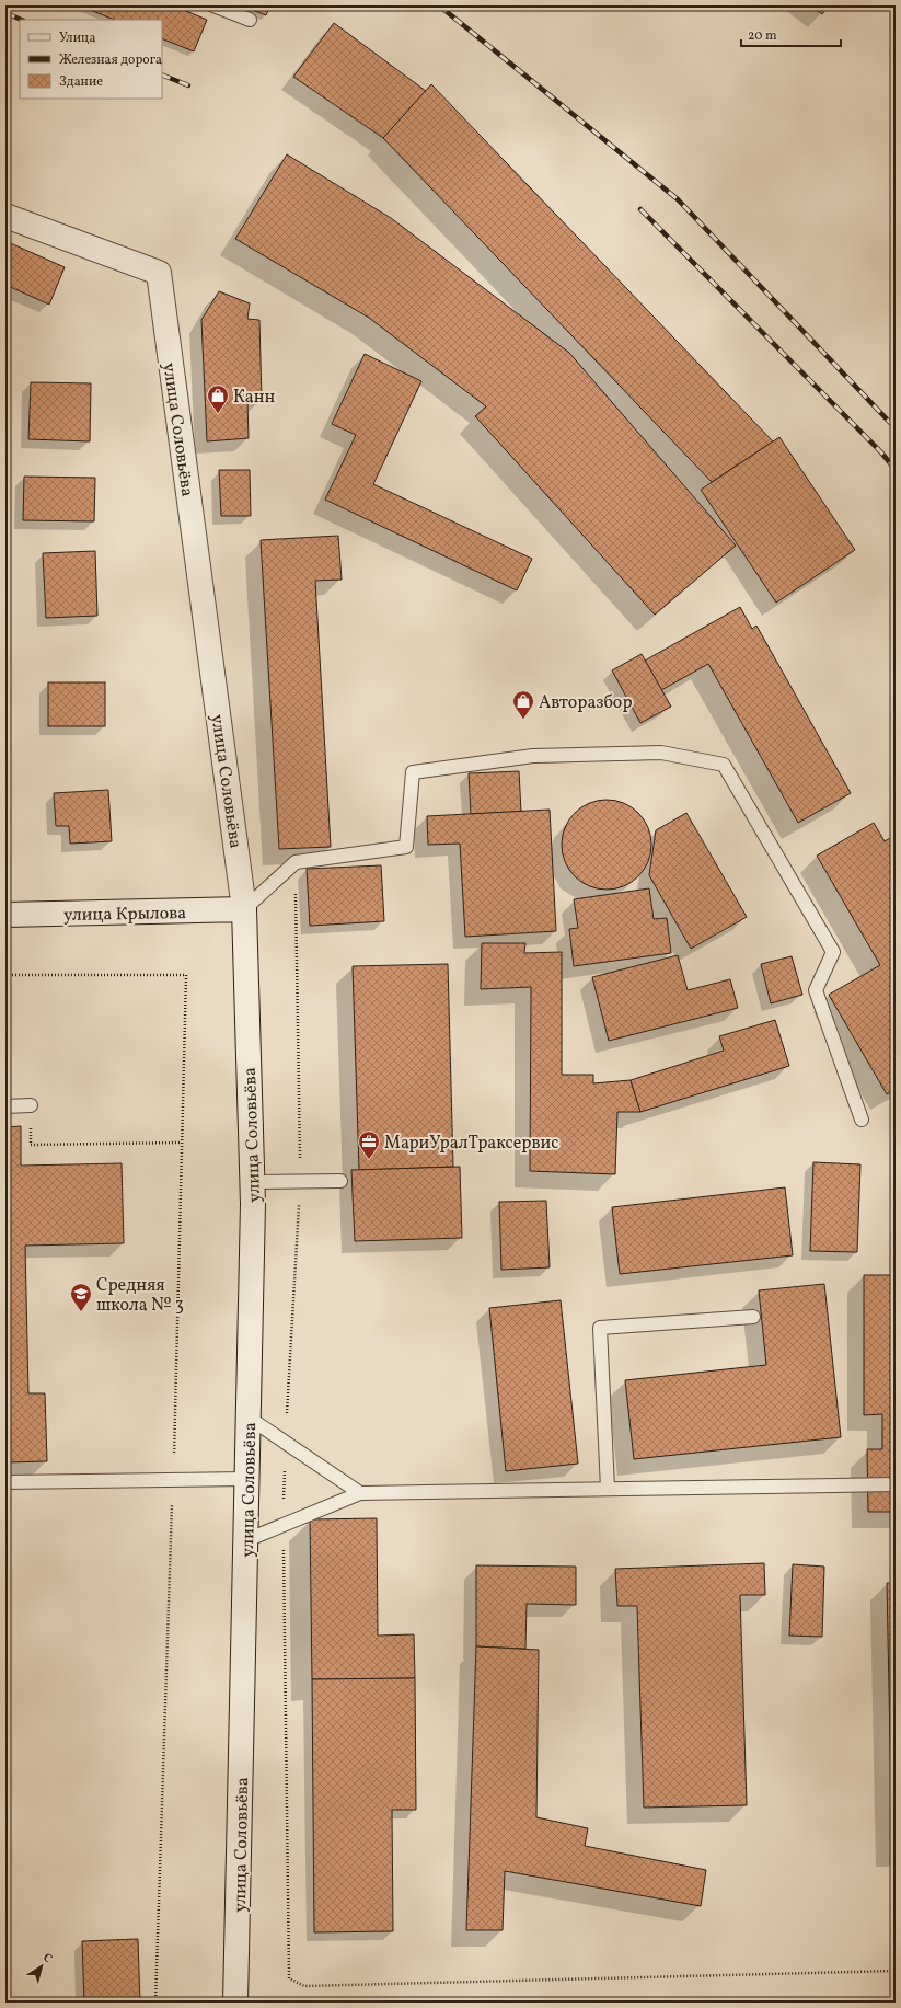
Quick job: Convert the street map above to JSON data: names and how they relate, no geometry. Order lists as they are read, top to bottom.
{
  "streets": {
    "main road": ["улица Соловьёва", "улица Крылова"]
  },
  "crossings": [
    ["улица Соловьёва", "улица Крылова"]
  ],
  "places": {
    "shop": ["Канн", "Авторазбор"],
    "office": ["МариУралТраксервис"],
    "school or university": ["Средняя школа № 3"]
  },
  "legend": ["Улица", "Железная дорога", "Здание"],
  "scale_bar": "20 m",
  "north": "top right"
}
